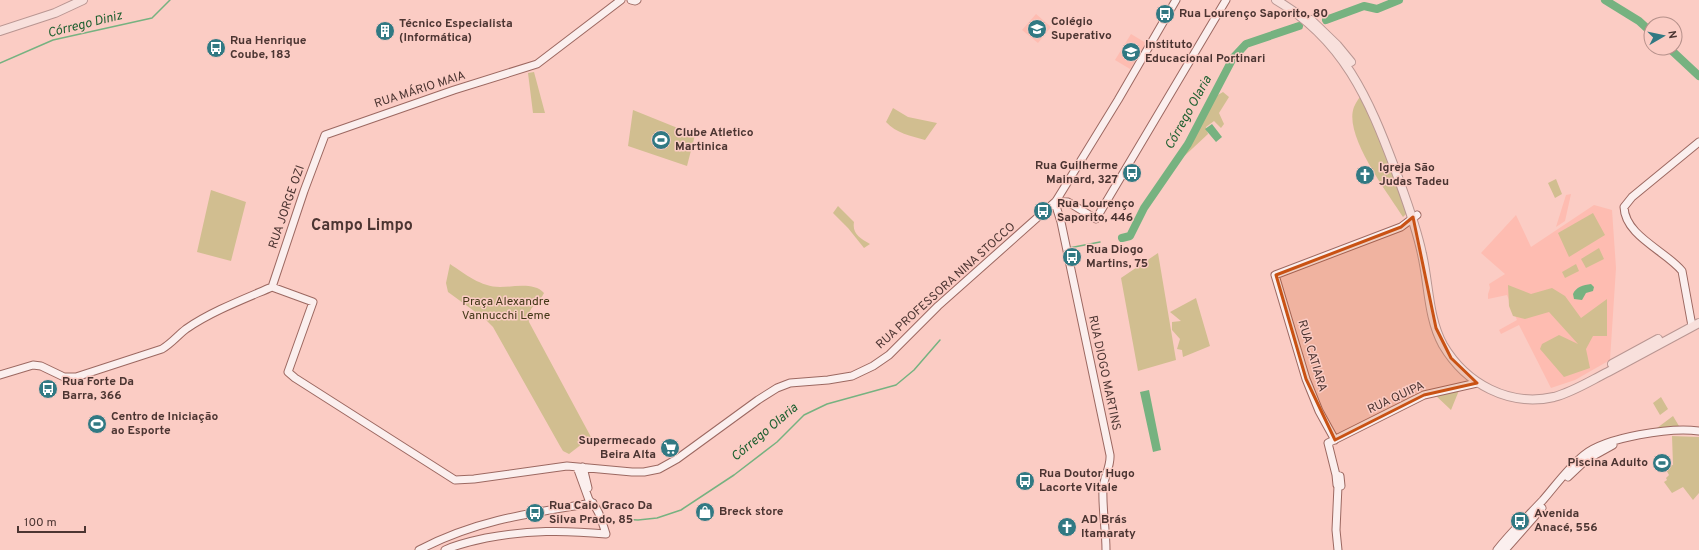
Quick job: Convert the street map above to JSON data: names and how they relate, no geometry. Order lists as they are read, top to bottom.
{
  "streets": {
    "street": [
      "RUA MÁRIO MAIA",
      "RUA JORGE OZI",
      "RUA PROFESSORA NINA STOCCO",
      "RUA CATIARA",
      "RUA DIOGO MARTINS",
      "RUA QUIPA"
    ]
  },
  "crossings": [
    ["RUA MÁRIO MAIA", "RUA JORGE OZI"],
    ["RUA JORGE OZI", "RUA PROFESSORA NINA STOCCO"],
    ["RUA PROFESSORA NINA STOCCO", "RUA DIOGO MARTINS"],
    ["RUA CATIARA", "RUA QUIPA"]
  ],
  "districts": ["Campo Limpo"],
  "water": ["Córrego Diniz", "Córrego Olaria"],
  "parks": ["Praça Alexandre Vannucchi Leme"],
  "places": {
    "bus stop": [
      "Rua Lourenço Saporito, 80",
      "Rua Henrique Coube, 183",
      "Rua Guilherme Mainard, 327",
      "Rua Lourenço Saporito, 446",
      "Rua Diogo Martins, 75",
      "Rua Forte Da Barra, 366",
      "Rua Doutor Hugo Lacorte Vitale",
      "Rua Caio Graco Da Silva Prado, 85",
      "Avenida Anacé, 556"
    ],
    "school or university": ["Colégio Superativo", "Instituto Educacional Portinari"],
    "building": ["Técnico Especialista (Informática)"],
    "sports": ["Clube Atletico Martinica", "Centro de Iniciação ao Esporte", "Piscina Adulto"],
    "church": ["Igreja São Judas Tadeu", "AD Brás Itamaraty"],
    "supermarket": ["Supermecado Beira Alta"],
    "shop": ["Breck store"]
  },
  "scale_bar": "100 m",
  "north": "right"
}
